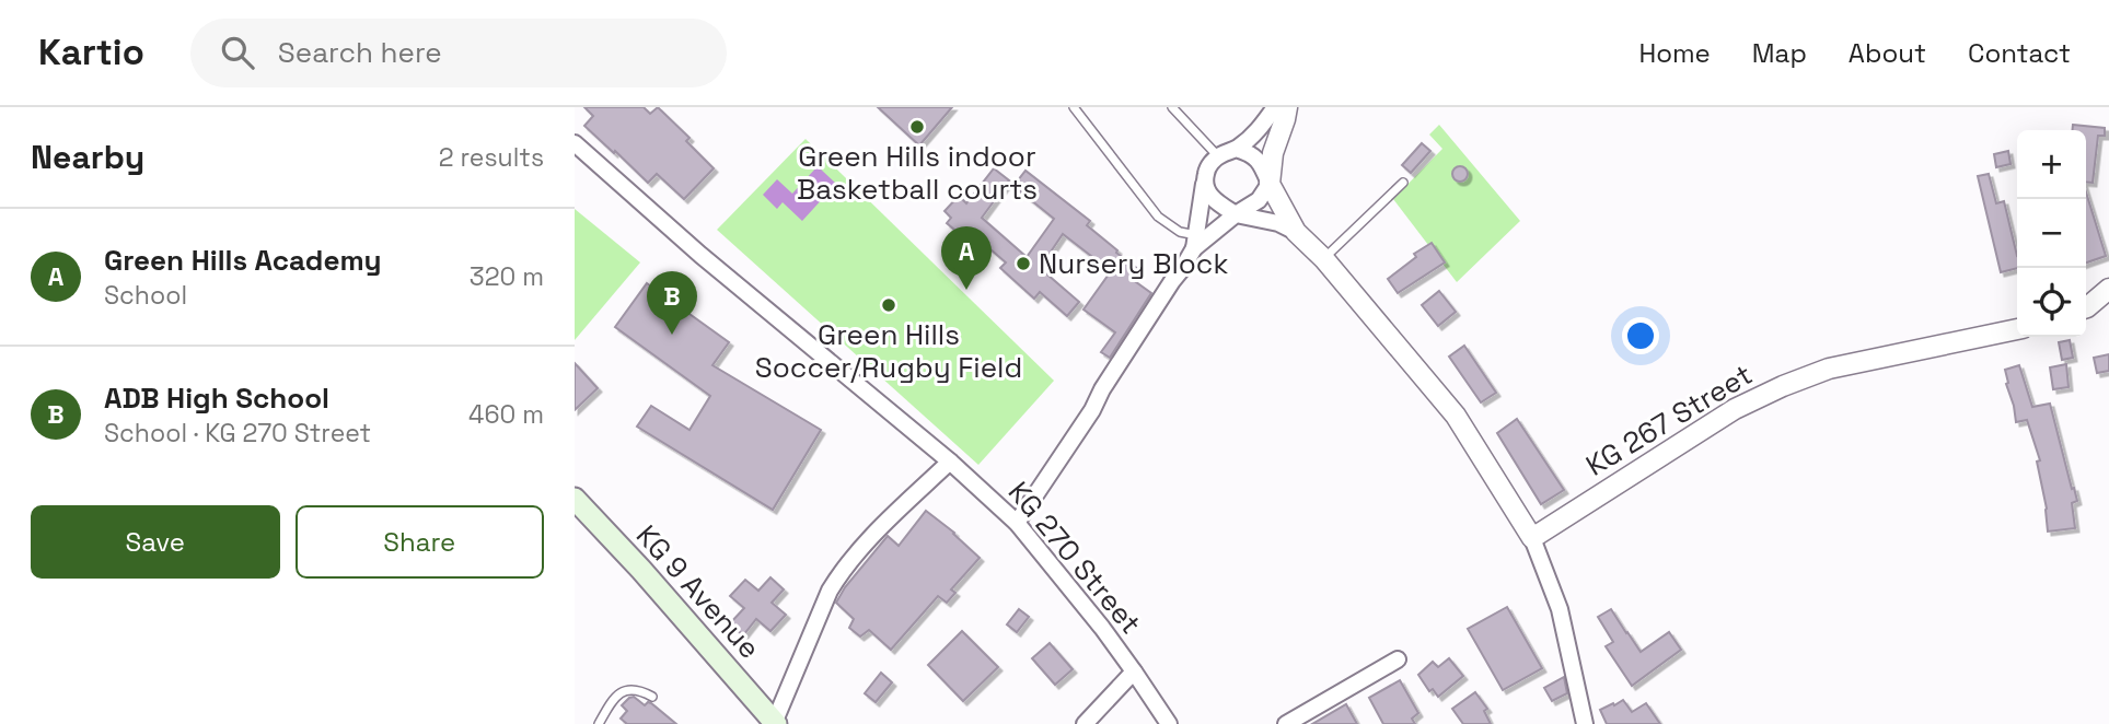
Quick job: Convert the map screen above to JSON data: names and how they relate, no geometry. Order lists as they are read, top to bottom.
{
  "streets": {
    "main road": ["KG 9 Avenue"],
    "street": ["KG 267 Street", "KG 270 Street"]
  },
  "places": ["Green Hills indoor Basketball courts", "Nursery Block", "Green Hills Soccer/Rugby Field"],
  "page": {
    "header": "Kartio",
    "search": "Search here",
    "nav": [
      "Home",
      "Map",
      "About",
      "Contact"
    ],
    "heading": ["Nearby", "2 results"],
    "map_buttons": ["+", "−"],
    "list": [
      {
        "mark": "A",
        "name": "Green Hills Academy",
        "note": "School",
        "value": "320 m"
      },
      {
        "mark": "B",
        "name": "ADB High School",
        "note": "School · KG 270 Street",
        "value": "460 m"
      }
    ],
    "pins": ["A", "B"],
    "buttons": ["Save", "Share"]
  }
}
